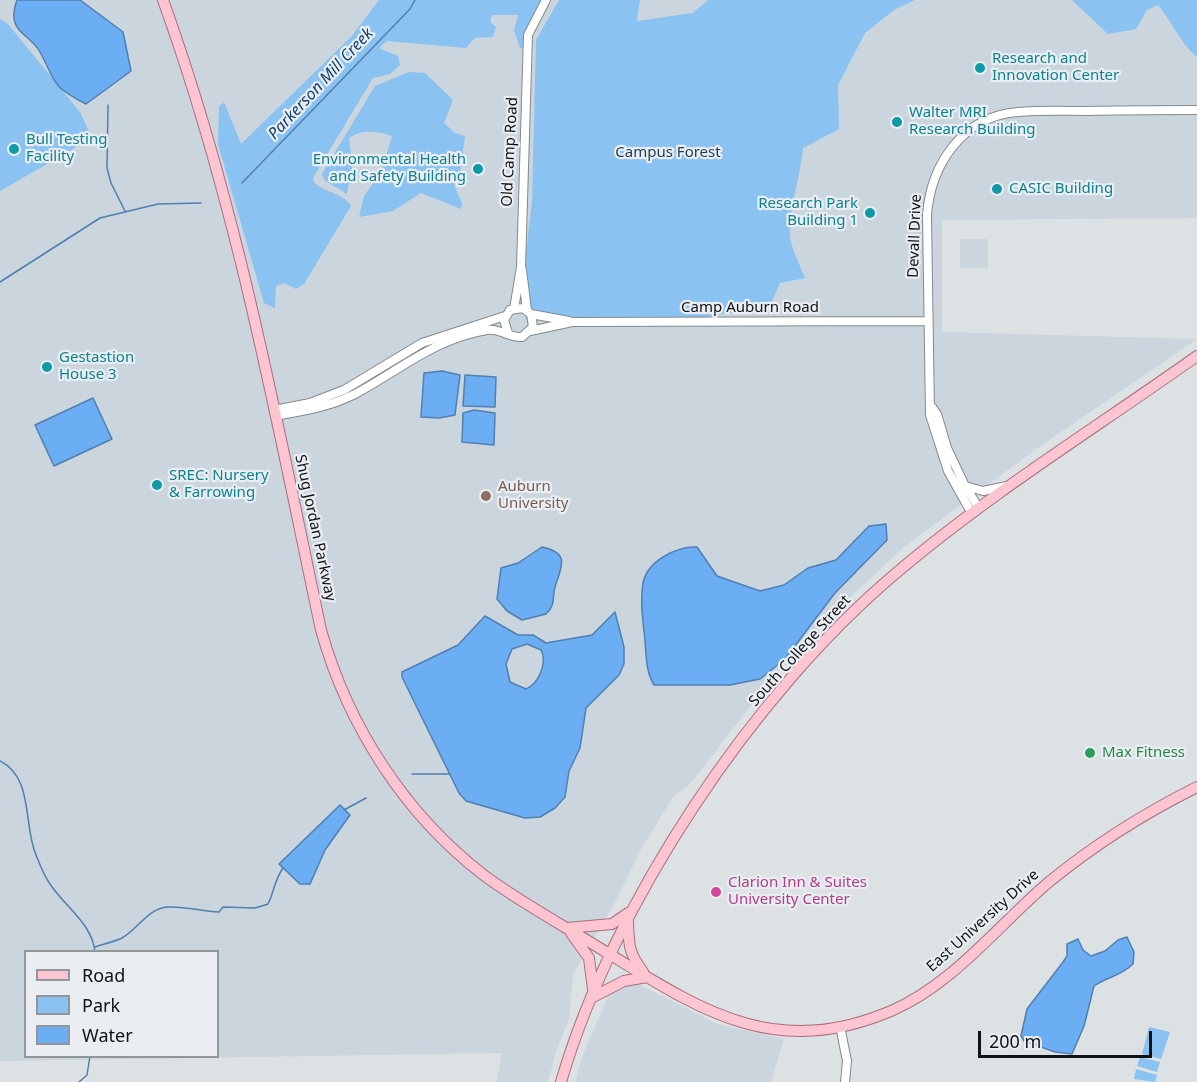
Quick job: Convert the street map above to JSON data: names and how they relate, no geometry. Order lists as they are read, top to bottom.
{
  "streets": {
    "main road": ["Shug Jordan Parkway", "South College Street", "East University Drive"],
    "street": ["Old Camp Road", "Devall Drive", "Camp Auburn Road"]
  },
  "crossings": [
    ["Old Camp Road", "Camp Auburn Road"],
    ["Devall Drive", "Camp Auburn Road"],
    ["Shug Jordan Parkway", "South College Street"],
    ["Shug Jordan Parkway", "East University Drive"],
    ["South College Street", "East University Drive"]
  ],
  "water": ["Parkerson Mill Creek"],
  "parks": ["Campus Forest"],
  "places": [
    "Research and Innovation Center",
    "Walter MRI Research Building",
    "Bull Testing Facility",
    "Environmental Health and Safety Building",
    "CASIC Building",
    "Research Park Building 1",
    "Gestastion House 3",
    "SREC: Nursery & Farrowing",
    "Auburn University",
    "Max Fitness",
    "Clarion Inn & Suites University Center"
  ],
  "legend": ["Road", "Park", "Water"],
  "scale_bar": "200 m"
}
